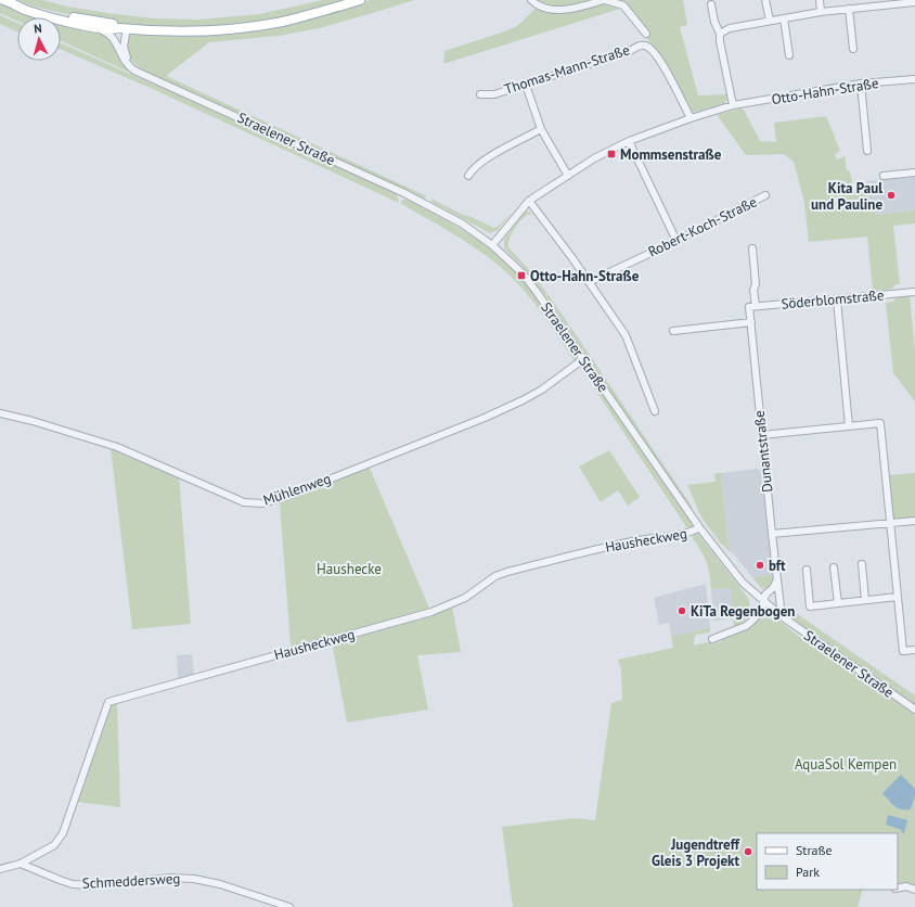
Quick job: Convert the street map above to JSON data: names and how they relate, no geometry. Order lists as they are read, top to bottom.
{
  "streets": {
    "main road": ["Straelener Straße"],
    "street": [
      "Thomas-Mann-Straße",
      "Otto-Hahn-Straße",
      "Robert-Koch-Straße",
      "Söderblomstraße",
      "Dunantstraße",
      "Mühlenweg",
      "Hausheckweg",
      "Schmeddersweg"
    ]
  },
  "crossings": [
    ["Thomas-Mann-Straße", "Otto-Hahn-Straße"],
    ["Otto-Hahn-Straße", "Straelener Straße"],
    ["Straelener Straße", "Dunantstraße"],
    ["Straelener Straße", "Mühlenweg"],
    ["Straelener Straße", "Hausheckweg"],
    ["Söderblomstraße", "Dunantstraße"],
    ["Hausheckweg", "Schmeddersweg"]
  ],
  "parks": ["Haushecke", "AquaSol Kempen"],
  "places": {
    "transit": ["Mommsenstraße", "Otto-Hahn-Straße"],
    "other": [
      "Kita Paul und Pauline",
      "bft",
      "KiTa Regenbogen",
      "Jugendtreff Gleis 3 Projekt"
    ]
  },
  "legend": ["Straße", "Park"],
  "north": "top"
}
